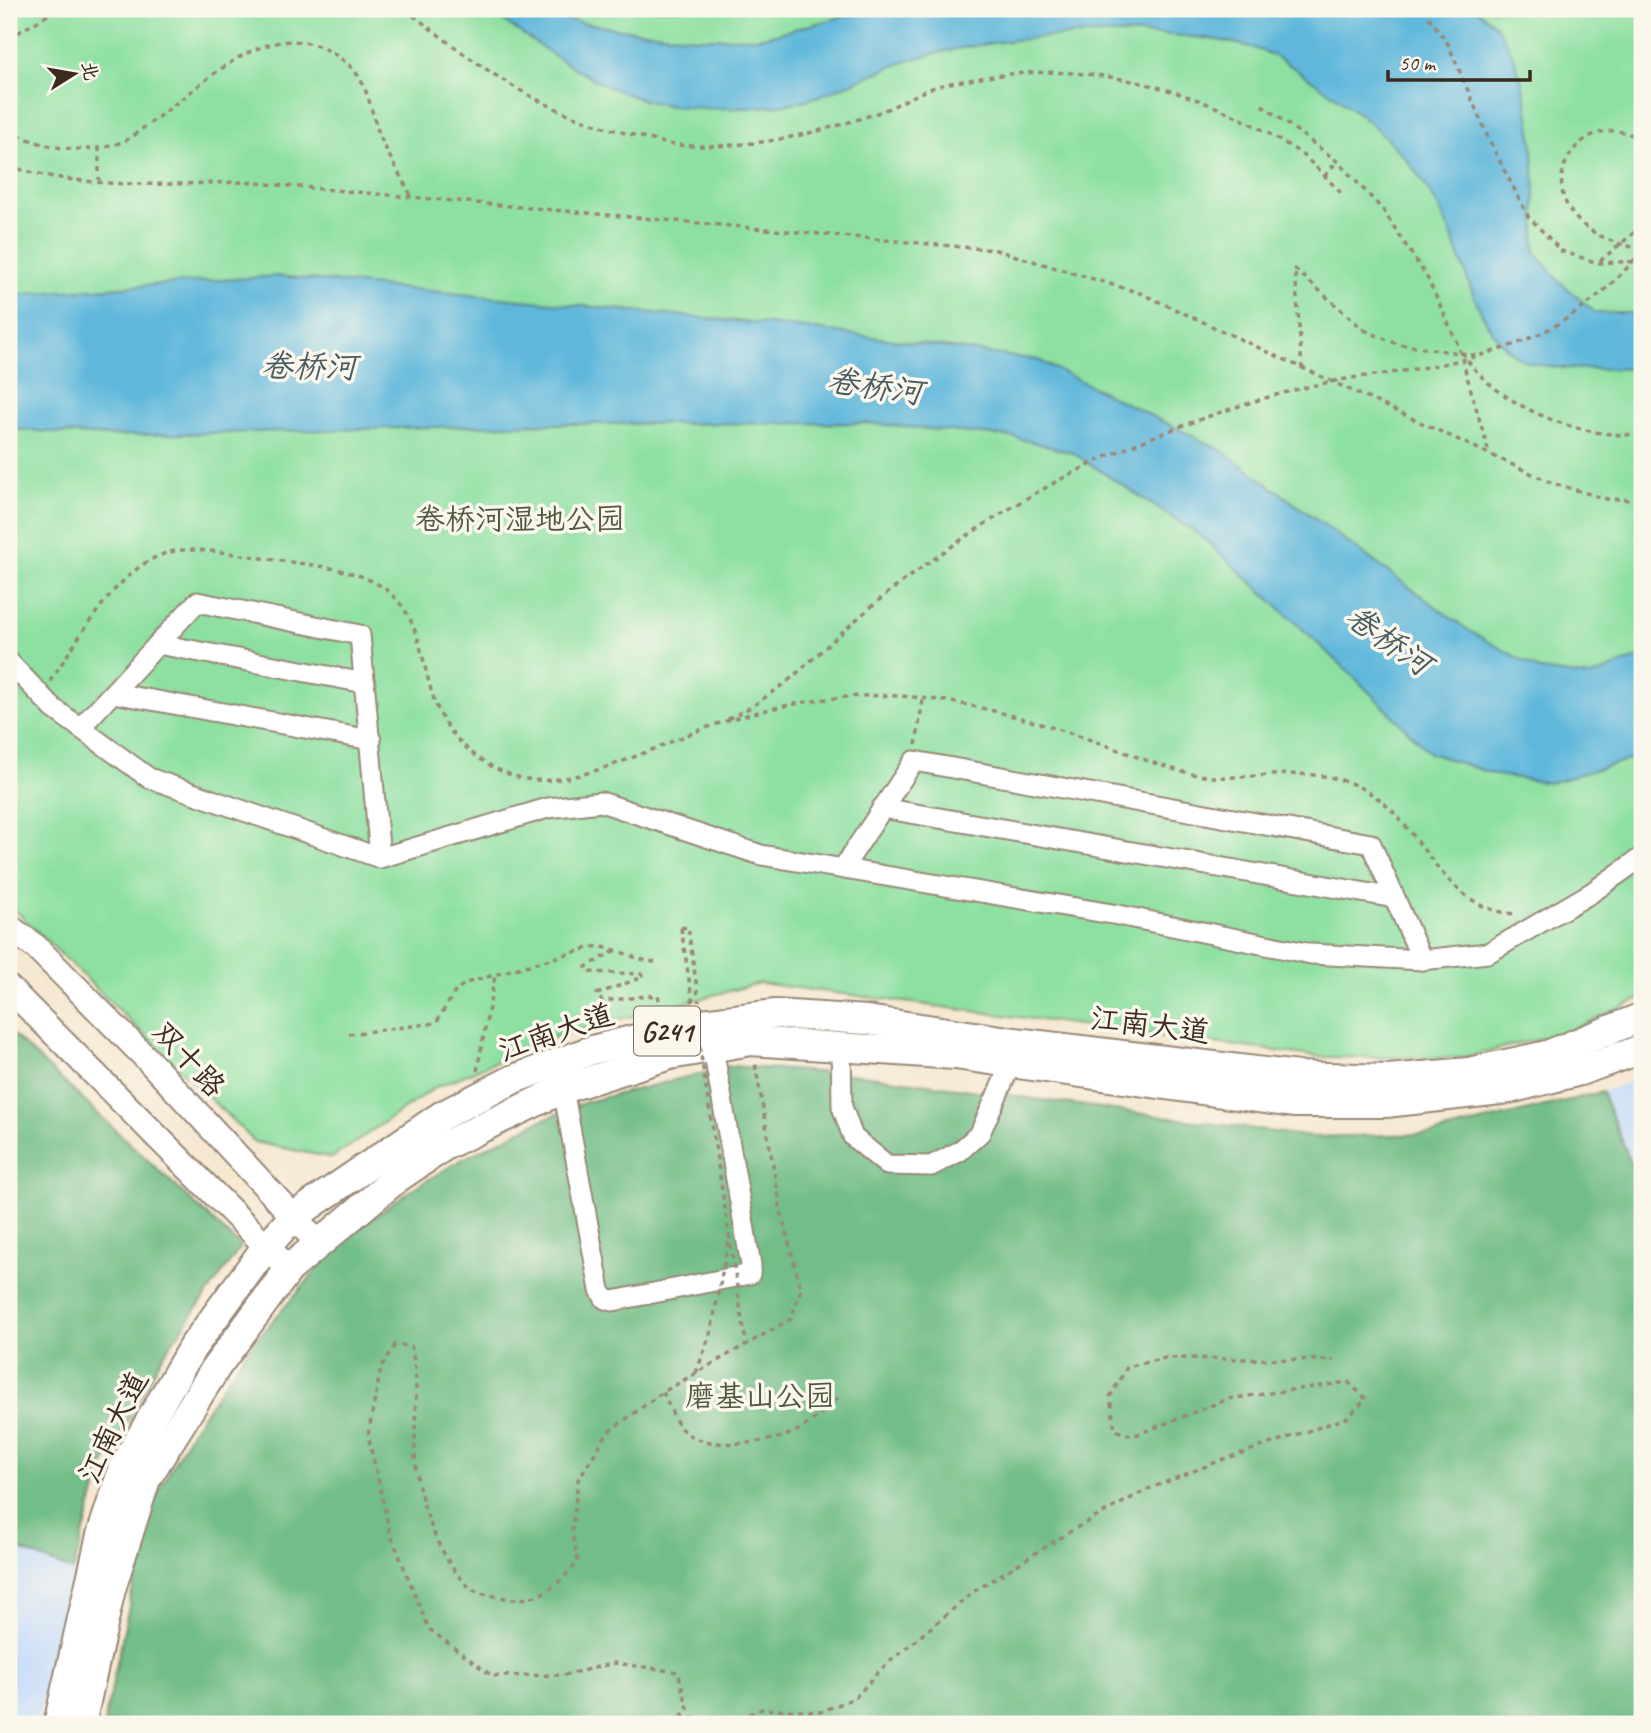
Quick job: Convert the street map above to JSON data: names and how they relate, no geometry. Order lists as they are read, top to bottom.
{
  "streets": {
    "highway": ["江南大道", "G241"],
    "main road": ["双十路"]
  },
  "crossings": [
    ["江南大道", "双十路"]
  ],
  "water": ["卷桥河"],
  "parks": ["卷桥河湿地公园", "磨基山公园"],
  "scale_bar": "50 m",
  "north": "right"
}
